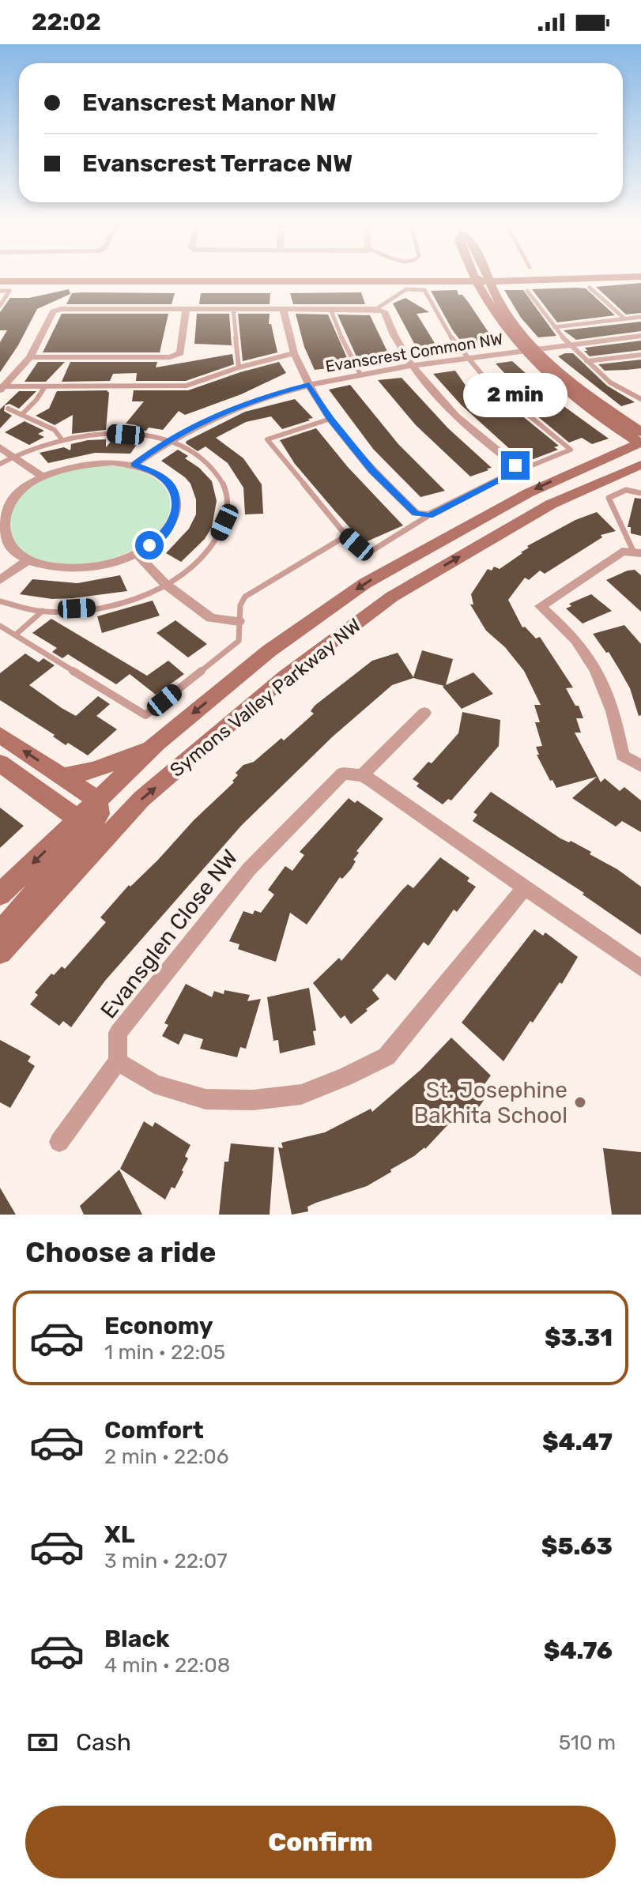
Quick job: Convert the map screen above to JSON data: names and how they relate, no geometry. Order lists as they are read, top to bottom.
{
  "streets": {
    "main road": ["Symons Valley Parkway NW"],
    "street": ["Evanscrest Common NW", "Evansglen Close NW"]
  },
  "places": ["St. Josephine Bakhita School"],
  "page": {
    "status": "22:02",
    "banner": ["Evanscrest Manor NW", "Evanscrest Terrace NW"],
    "bubble": "2 min",
    "heading": "Choose a ride",
    "list": [
      {
        "name": "Economy",
        "note": "1 min · 22:05",
        "value": "$3.31"
      },
      {
        "name": "Comfort",
        "note": "2 min · 22:06",
        "value": "$4.47"
      },
      {
        "name": "XL",
        "note": "3 min · 22:07",
        "value": "$5.63"
      },
      {
        "name": "Black",
        "note": "4 min · 22:08",
        "value": "$4.76"
      }
    ],
    "pay": ["Cash", "510 m"],
    "buttons": "Confirm"
  }
}
